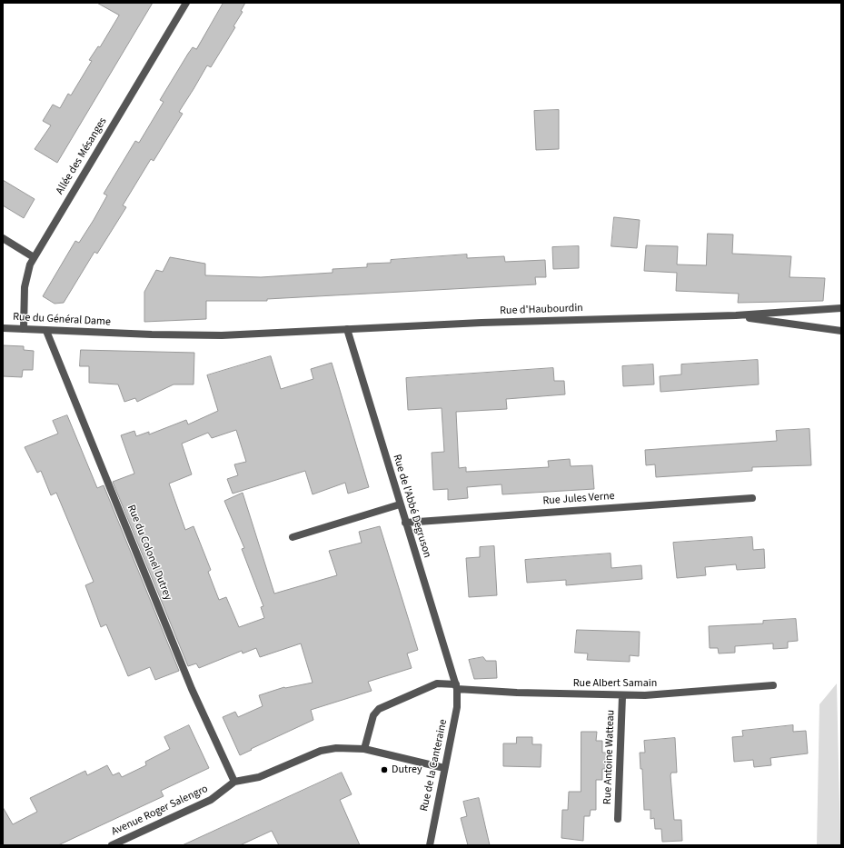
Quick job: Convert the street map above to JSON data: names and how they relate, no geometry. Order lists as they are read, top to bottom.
{
  "streets": {
    "street": [
      "Allée des Mésanges",
      "Rue d'Haubourdin",
      "Rue du Général Dame",
      "Rue Jules Verne",
      "Rue de l'Abbé Degruson",
      "Rue du Colonel Dutrey",
      "Rue Albert Samain",
      "Rue Antoine Watteau",
      "Rue de la Canteraine",
      "Avenue Roger Salengro"
    ]
  },
  "crossings": [
    ["Allée des Mésanges", "Rue du Général Dame"],
    ["Rue d'Haubourdin", "Rue du Général Dame"],
    ["Rue d'Haubourdin", "Rue de l'Abbé Degruson"],
    ["Rue du Général Dame", "Rue du Colonel Dutrey"],
    ["Rue Jules Verne", "Rue de l'Abbé Degruson"],
    ["Rue de l'Abbé Degruson", "Rue Albert Samain"],
    ["Rue de l'Abbé Degruson", "Rue de la Canteraine"],
    ["Rue du Colonel Dutrey", "Avenue Roger Salengro"],
    ["Rue Albert Samain", "Rue Antoine Watteau"],
    ["Rue Albert Samain", "Rue de la Canteraine"],
    ["Rue Albert Samain", "Avenue Roger Salengro"],
    ["Rue de la Canteraine", "Avenue Roger Salengro"]
  ],
  "places": ["Dutrey"]
}
